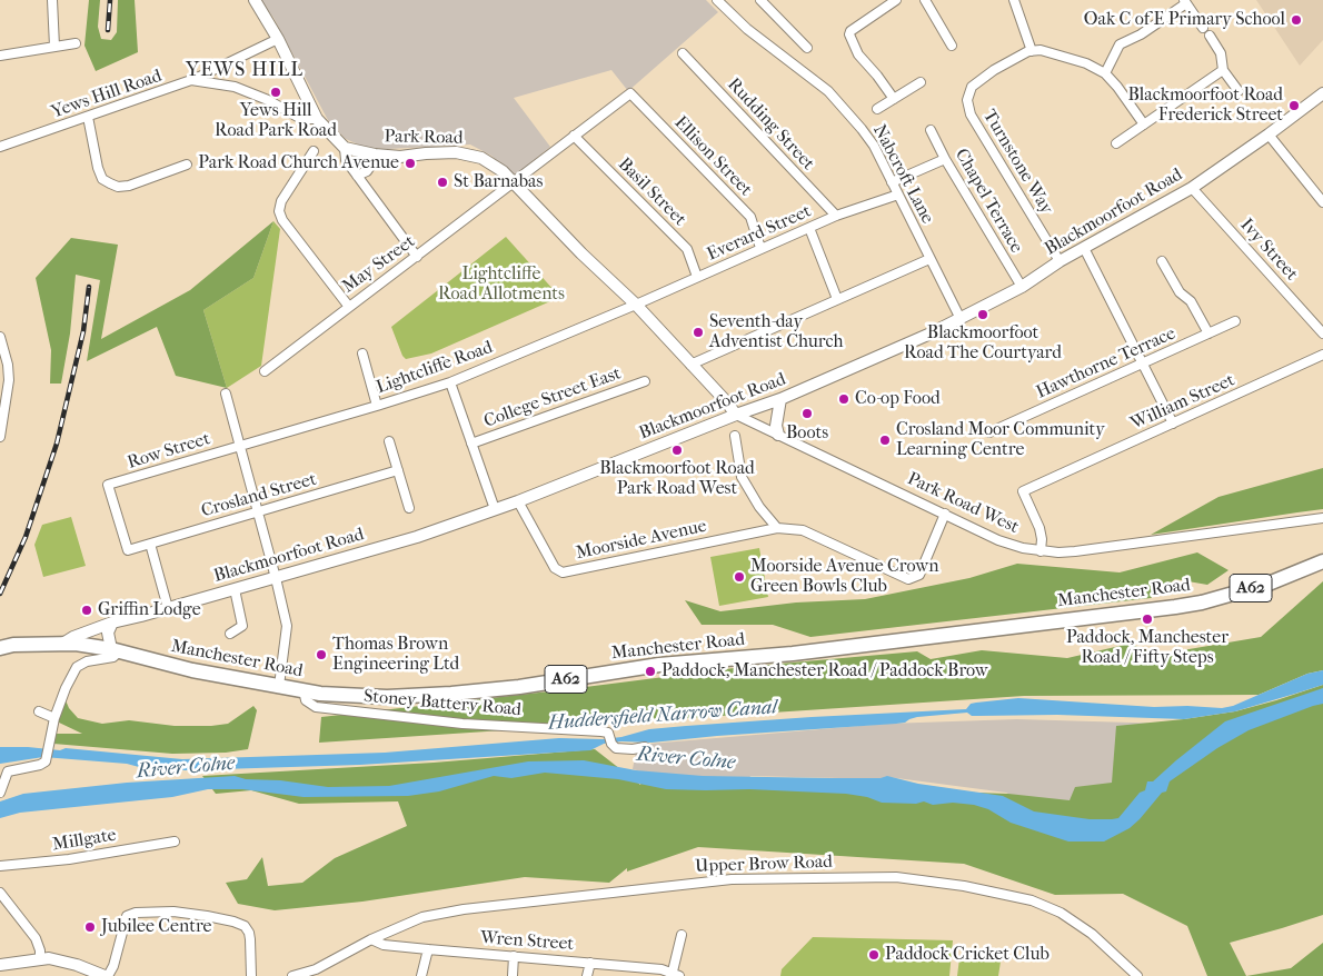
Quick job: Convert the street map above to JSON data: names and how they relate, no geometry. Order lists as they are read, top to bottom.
{
  "streets": {
    "main road": ["A62", "Manchester Road"],
    "street": [
      "Yews Hill Road",
      "Rudding Street",
      "Park Road",
      "Ellison Street",
      "Turnstone Way",
      "Nabcroft Lane",
      "Basil Street",
      "Chapel Terrace",
      "Blackmoorfoot Road",
      "Everard Street",
      "Ivy Street",
      "May Street",
      "Hawthorne Terrace",
      "Lightcliffe Road",
      "College Street East",
      "William Street",
      "Row Street",
      "Crosland Street",
      "Park Road West",
      "Moorside Avenue",
      "Stoney Battery Road",
      "Millgate",
      "Upper Brow Road",
      "Wren Street"
    ]
  },
  "crossings": [
    ["Rudding Street", "Everard Street"],
    ["Park Road", "Blackmoorfoot Road"],
    ["Park Road", "Everard Street"],
    ["Park Road", "May Street"],
    ["Park Road", "Lightcliffe Road"],
    ["Park Road", "Park Road West"],
    ["Ellison Street", "Everard Street"],
    ["Ellison Street", "May Street"],
    ["Turnstone Way", "Blackmoorfoot Road"],
    ["Nabcroft Lane", "Blackmoorfoot Road"],
    ["Nabcroft Lane", "Everard Street"],
    ["Basil Street", "Everard Street"],
    ["Basil Street", "May Street"],
    ["Chapel Terrace", "Blackmoorfoot Road"],
    ["Blackmoorfoot Road", "Ivy Street"],
    ["Blackmoorfoot Road", "Park Road West"],
    ["Blackmoorfoot Road", "Moorside Avenue"],
    ["Blackmoorfoot Road", "Manchester Road"],
    ["Everard Street", "Lightcliffe Road"],
    ["Lightcliffe Road", "Row Street"],
    ["William Street", "Park Road West"],
    ["Row Street", "Crosland Street"],
    ["Park Road West", "Moorside Avenue"],
    ["Manchester Road", "Stoney Battery Road"],
    ["Upper Brow Road", "Wren Street"]
  ],
  "districts": ["YEWS HILL"],
  "water": ["Huddersfield Narrow Canal", "River Colne"],
  "parks": ["Lightcliffe Road Allotments"],
  "places": [
    "Oak C of E Primary School",
    "Yews Hill Road Park Road",
    "Blackmoorfoot Road Frederick Street",
    "Park Road Church Avenue",
    "St Barnabas",
    "Blackmoorfoot Road The Courtyard",
    "Seventh-day Adventist Church",
    "Co-op Food",
    "Boots",
    "Crosland Moor Community Learning Centre",
    "Blackmoorfoot Road Park Road West",
    "Moorside Avenue Crown Green Bowls Club",
    "Griffin Lodge",
    "Paddock, Manchester Road / Fifty Steps",
    "Thomas Brown Engineering Ltd",
    "Paddock, Manchester Road / Paddock Brow",
    "Jubilee Centre",
    "Paddock Cricket Club"
  ]
}
